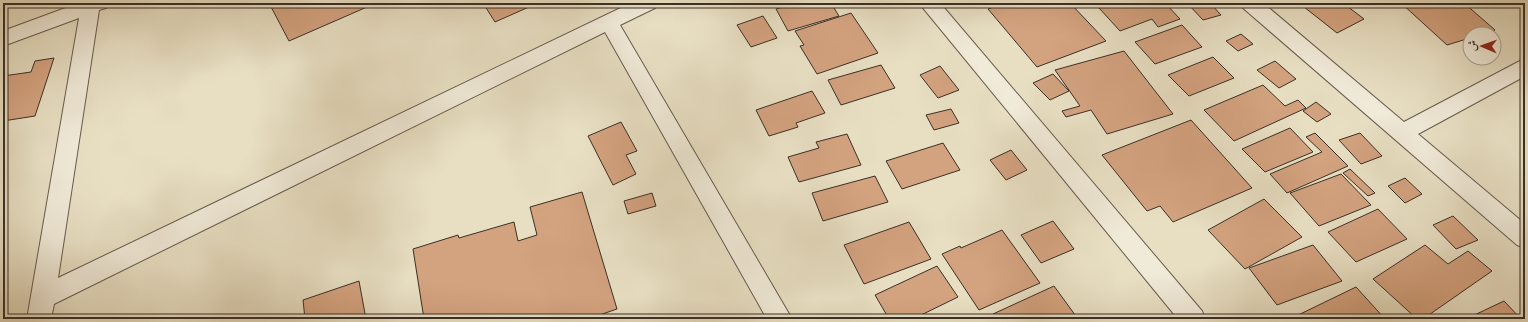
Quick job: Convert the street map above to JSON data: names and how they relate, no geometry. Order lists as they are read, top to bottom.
{
  "north": "left"
}
